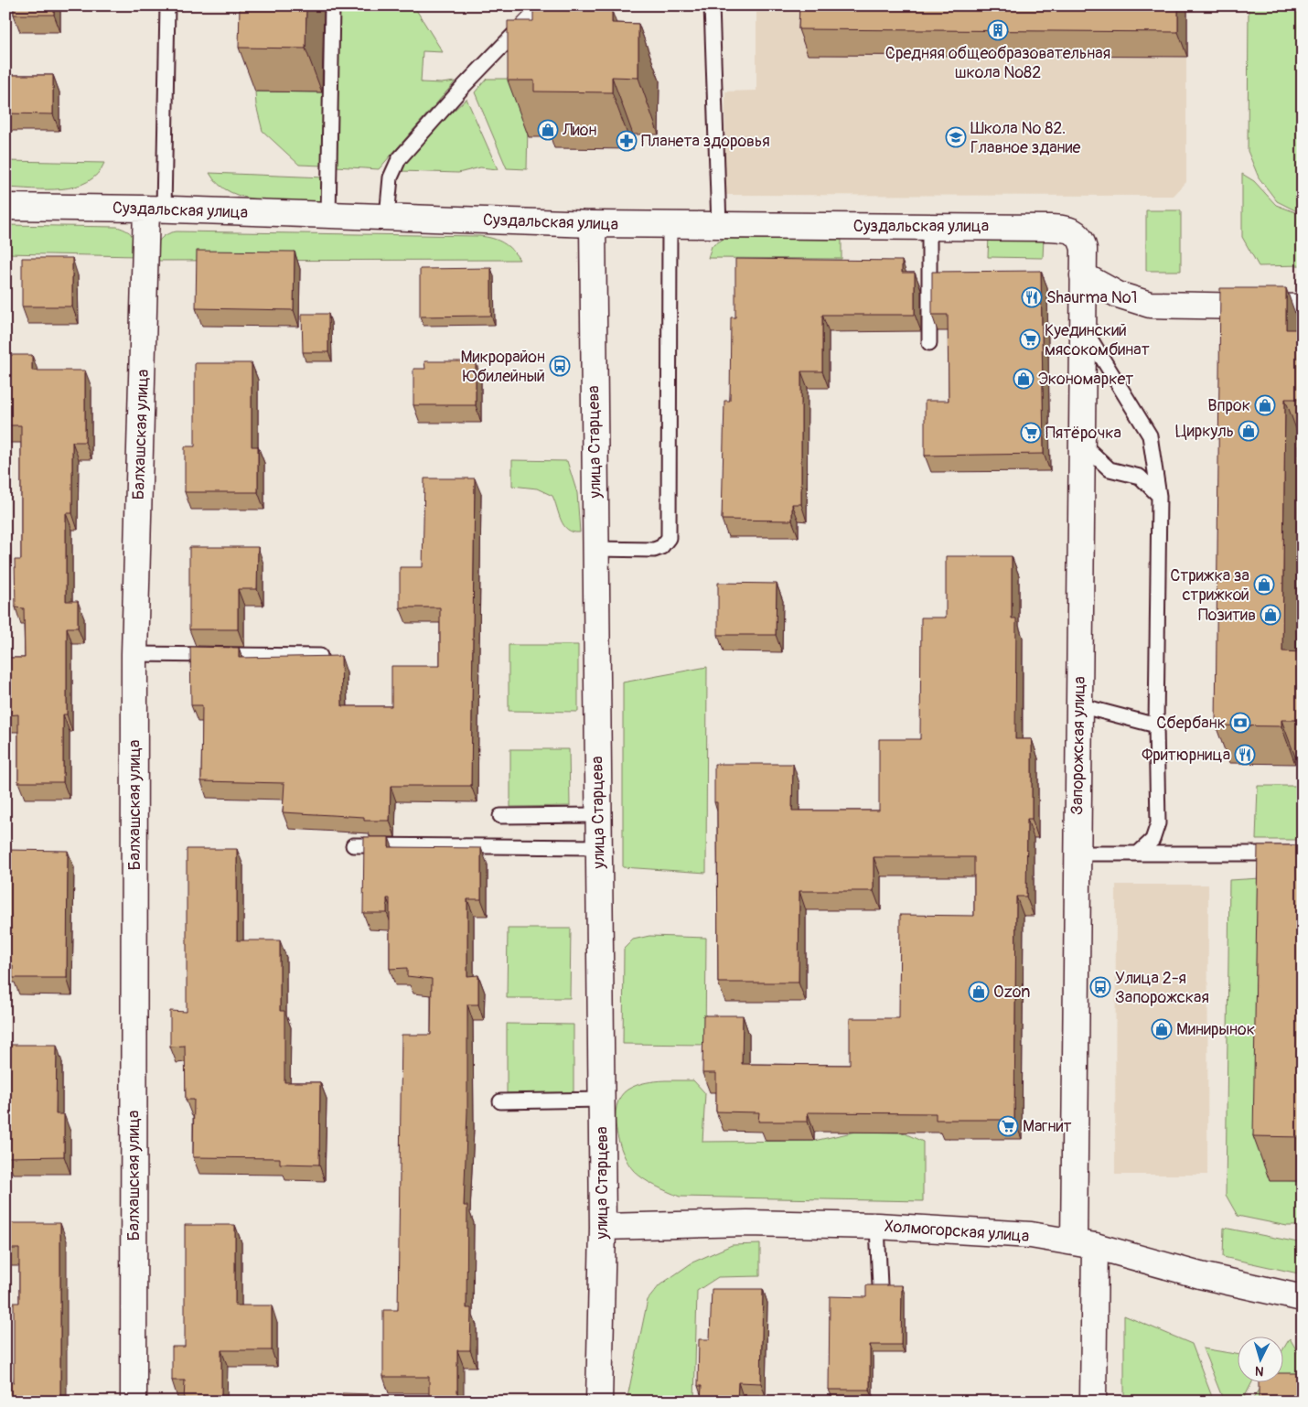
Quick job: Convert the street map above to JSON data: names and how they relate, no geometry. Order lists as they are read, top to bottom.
{
  "streets": {
    "street": [
      "Суздальская улица",
      "Балхашская улица",
      "улица Старцева",
      "Запорожская улица",
      "Холмогорская улица"
    ]
  },
  "crossings": [
    ["Суздальская улица", "Балхашская улица"],
    ["Суздальская улица", "улица Старцева"],
    ["Суздальская улица", "Запорожская улица"],
    ["улица Старцева", "Холмогорская улица"],
    ["Запорожская улица", "Холмогорская улица"]
  ],
  "places": {
    "building": ["Средняя общеобразовательная школа №82"],
    "shop": [
      "Лион",
      "Экономаркет",
      "Впрок",
      "Циркуль",
      "Стрижка за стрижкой",
      "Позитив",
      "Ozon",
      "Минирынок"
    ],
    "school or university": ["Школа № 82. Главное здание"],
    "pharmacy": ["Планета здоровья"],
    "restaurant": ["Shaurma №1", "Фритюрница"],
    "supermarket": ["Куединский мясокомбинат", "Пятёрочка", "Магнит"],
    "bus stop": ["Микрорайон Юбилейный", "Улица 2-я Запорожская"],
    "bank": ["Сбербанк"]
  },
  "north": "bottom"
}
